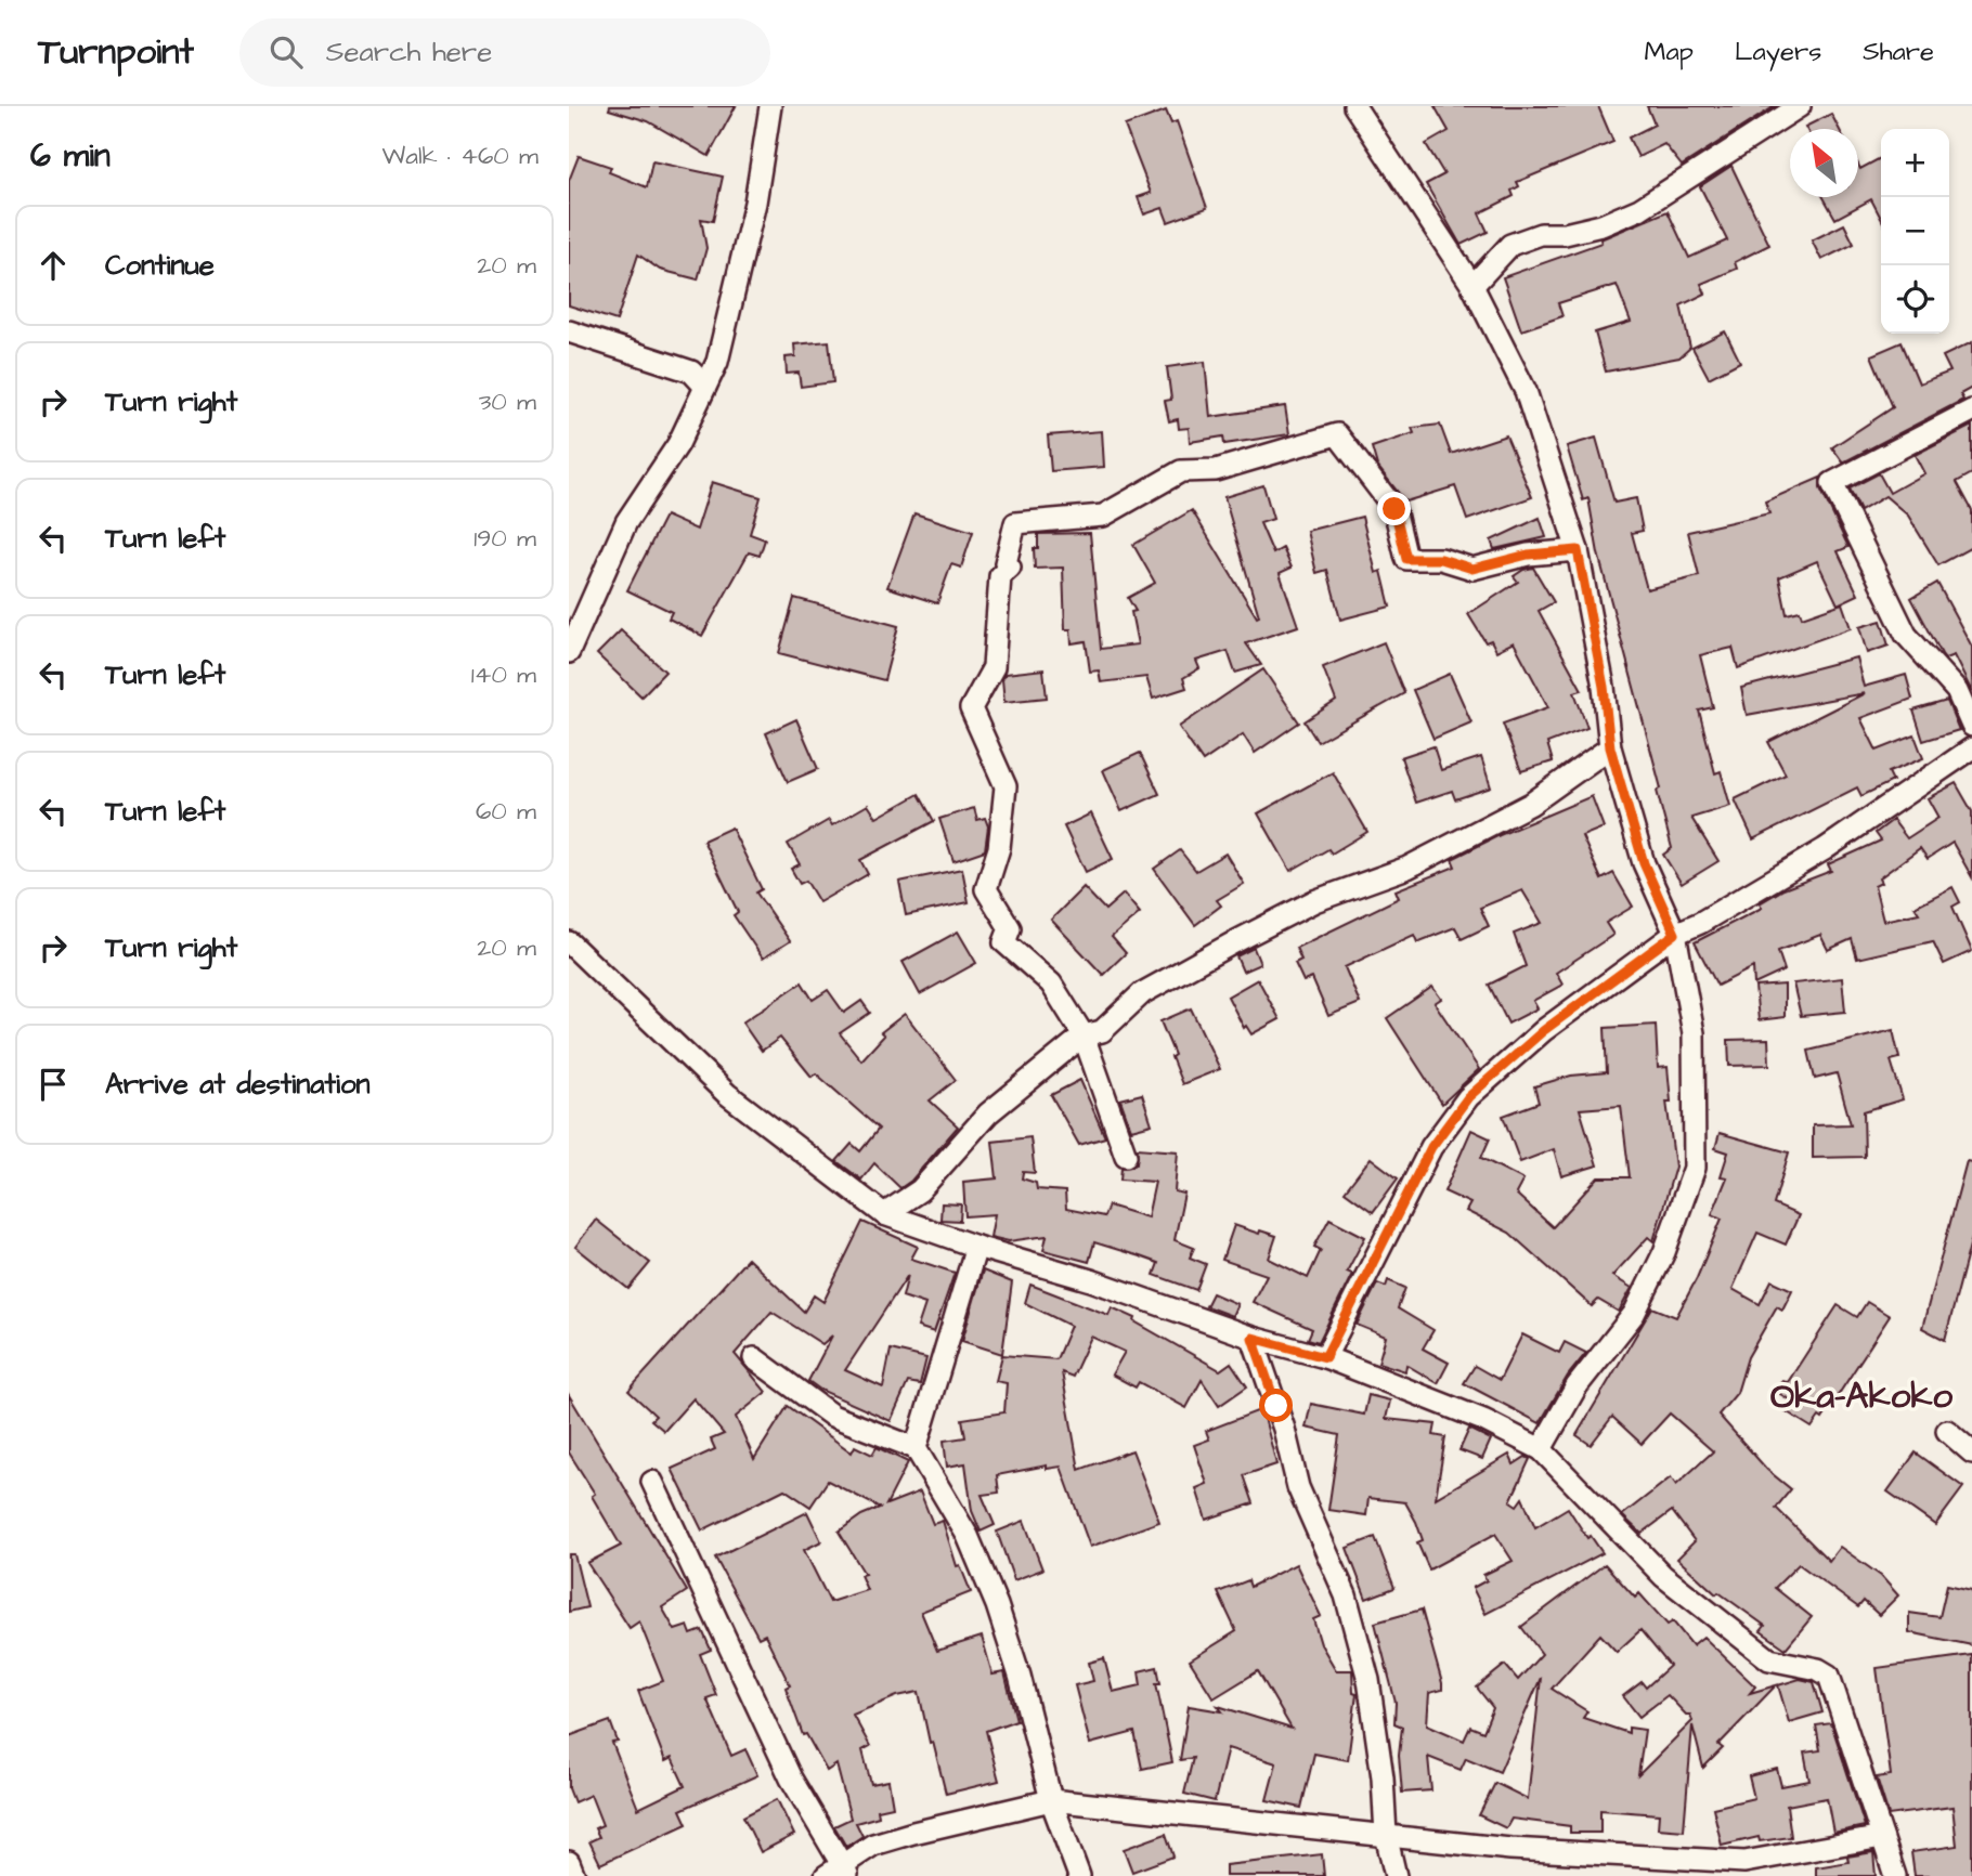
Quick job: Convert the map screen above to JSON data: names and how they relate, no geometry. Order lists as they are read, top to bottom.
{
  "districts": ["Oka-Akoko"],
  "north": "top left",
  "page": {
    "header": "Turnpoint",
    "search": "Search here",
    "nav": ["Map", "Layers", "Share"],
    "heading": ["6 min", "Walk · 460 m"],
    "map_buttons": ["+", "−"],
    "list": [
      ["Continue", "20 m"],
      ["Turn right", "30 m"],
      ["Turn left", "190 m"],
      ["Turn left", "140 m"],
      ["Turn left", "60 m"],
      ["Turn right", "20 m"],
      "Arrive at destination"
    ]
  }
}
